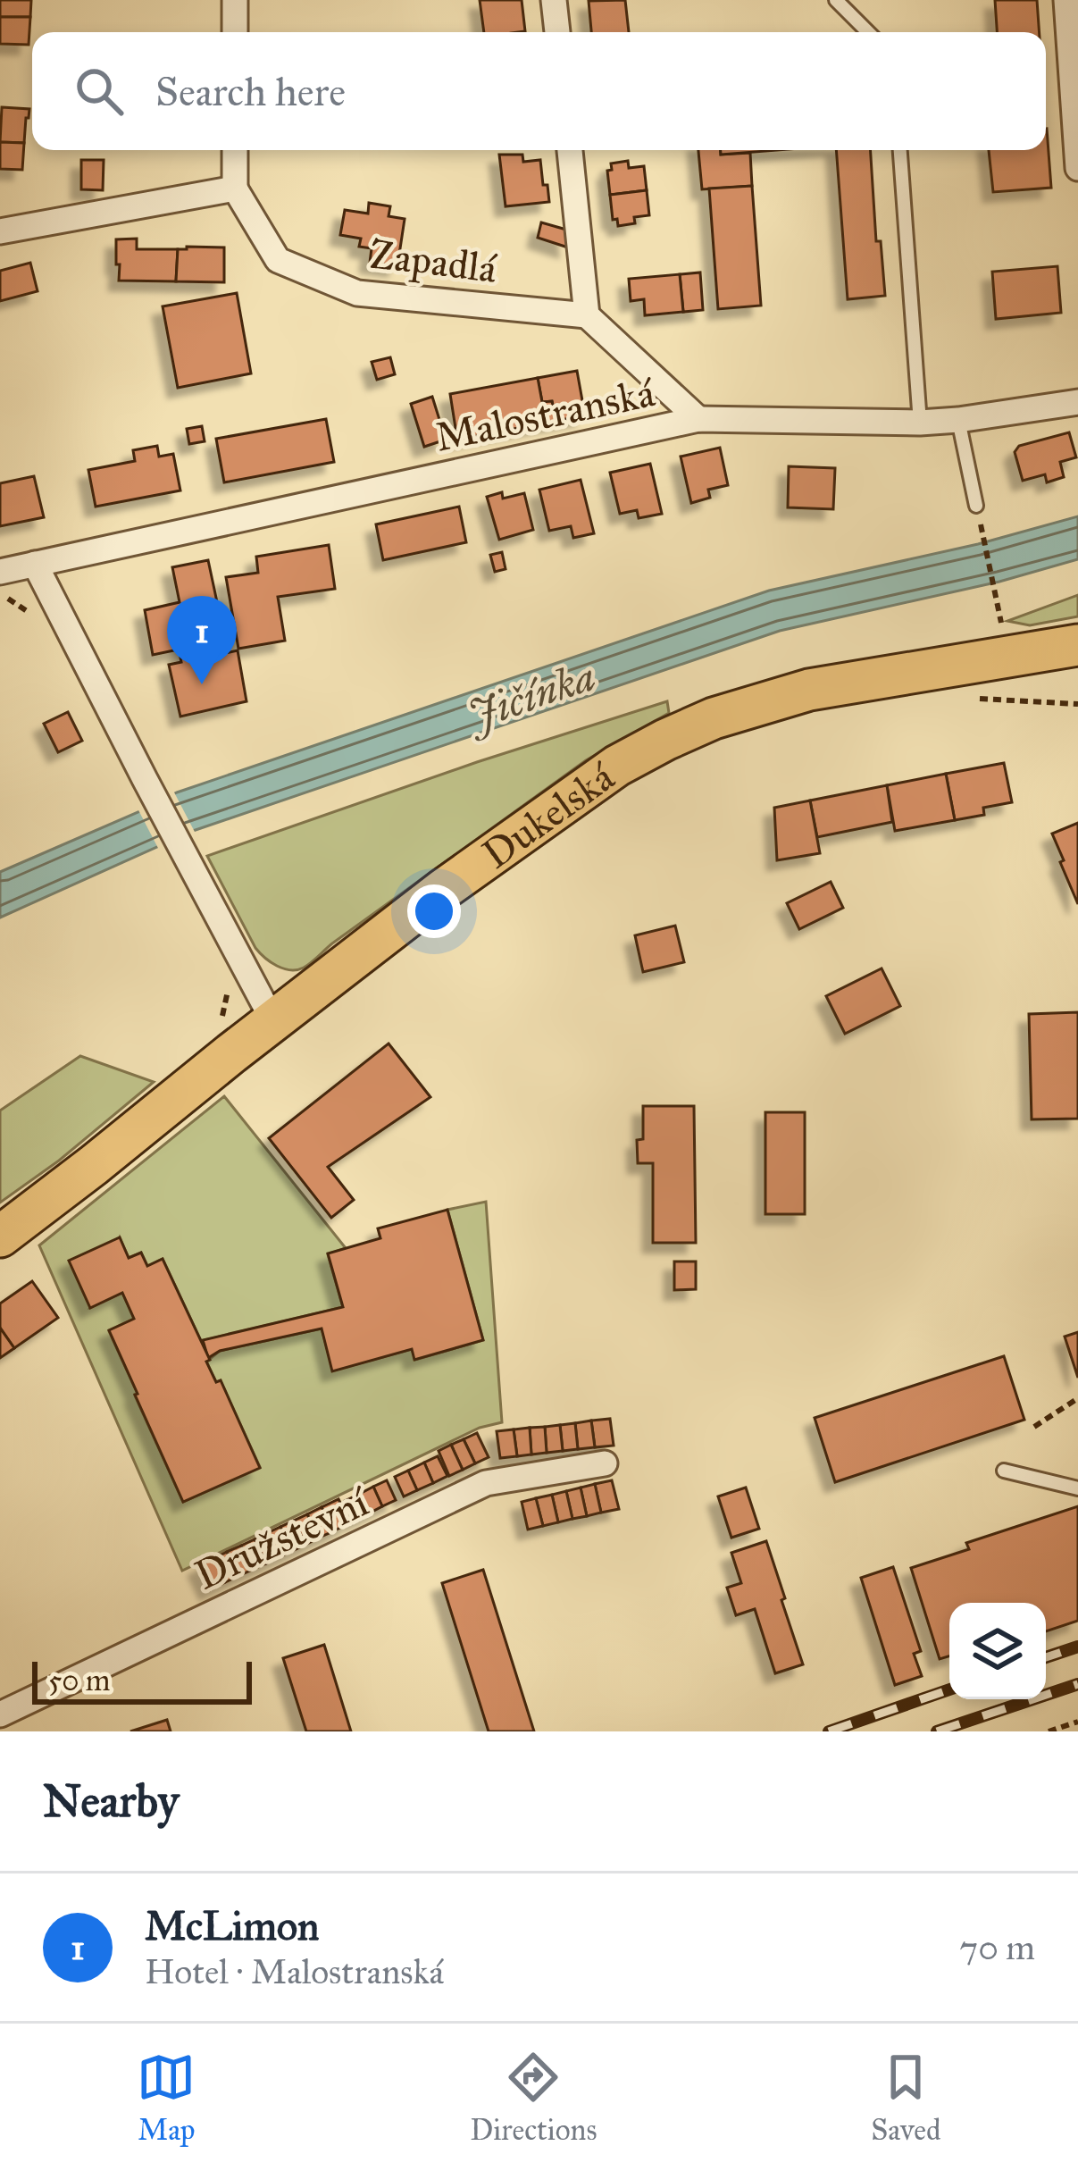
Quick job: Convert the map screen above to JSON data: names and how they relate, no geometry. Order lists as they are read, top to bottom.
{
  "streets": {
    "main road": ["Dukelská"],
    "street": ["Zapadlá", "Malostranská", "Družstevní"]
  },
  "water": ["Jičínka"],
  "scale_bar": "50 m",
  "page": {
    "search": "Search here",
    "pins": "1",
    "scale": "50 m",
    "heading": "Nearby",
    "list": [
      {
        "mark": "1",
        "name": "McLimon",
        "note": "Hotel · Malostranská",
        "value": "70 m"
      }
    ],
    "nav": ["Map", "Directions", "Saved"]
  }
}
